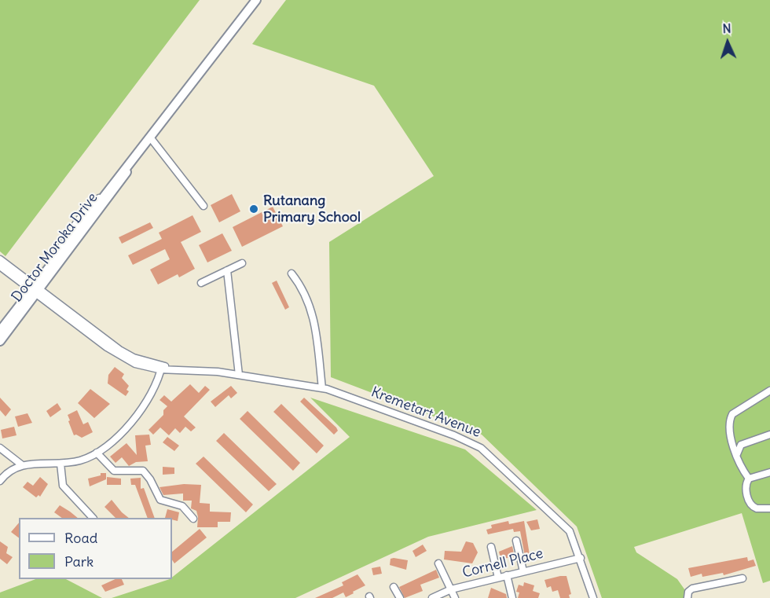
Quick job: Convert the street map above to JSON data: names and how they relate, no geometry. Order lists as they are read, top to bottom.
{
  "streets": {
    "main road": ["Doctor Moroka Drive"],
    "street": ["Kremetart Avenue", "Cornell Place"]
  },
  "crossings": [
    ["Doctor Moroka Drive", "Kremetart Avenue"],
    ["Kremetart Avenue", "Cornell Place"]
  ],
  "places": ["Rutanang Primary School"],
  "legend": ["Road", "Park"],
  "north": "top"
}
